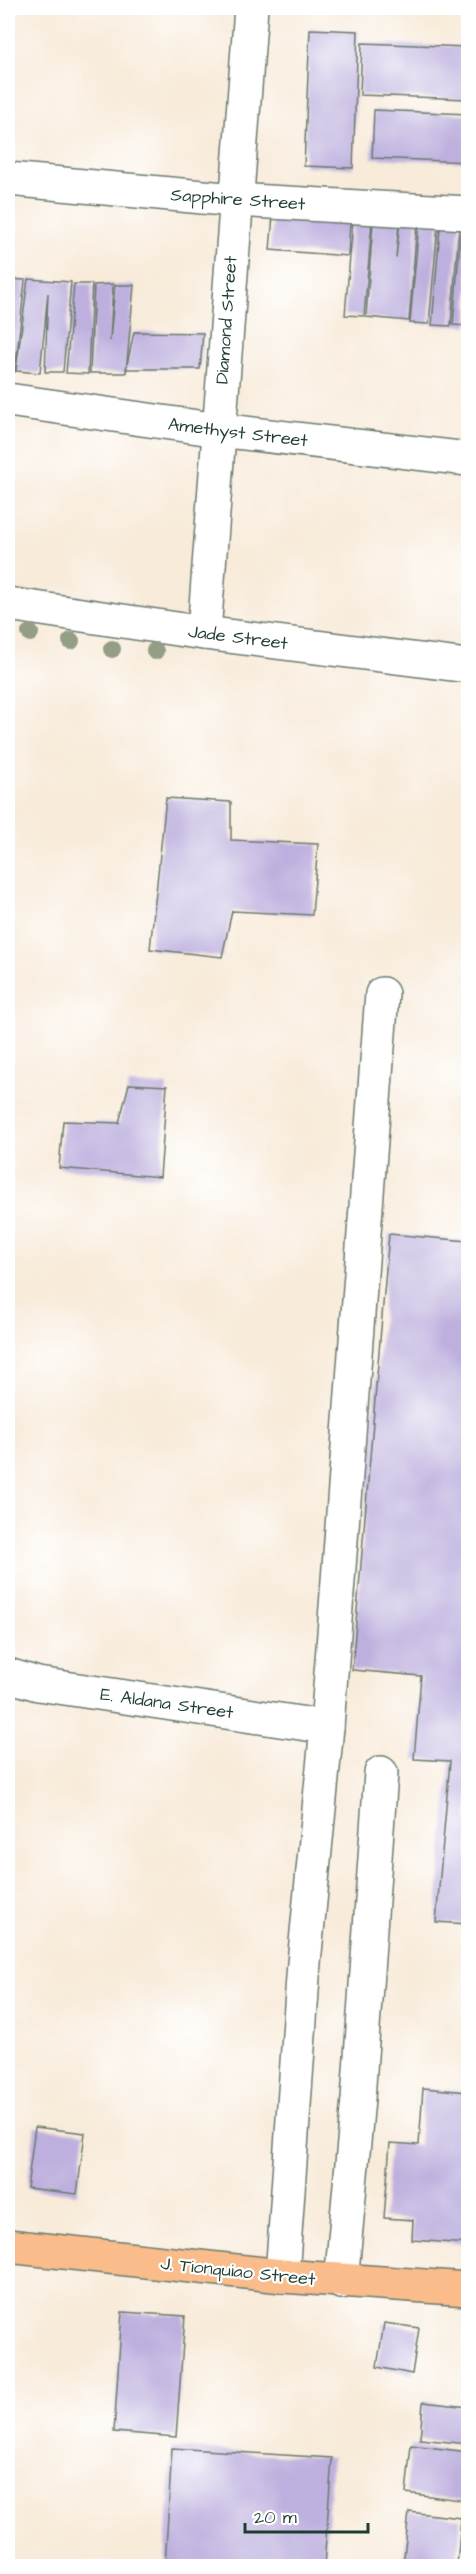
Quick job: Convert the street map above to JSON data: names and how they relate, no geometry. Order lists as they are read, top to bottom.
{
  "streets": {
    "main road": ["J. Tionquiao Street"],
    "street": [
      "Sapphire Street",
      "Diamond Street",
      "Amethyst Street",
      "Jade Street",
      "E. Aldana Street"
    ]
  },
  "crossings": [
    ["Sapphire Street", "Diamond Street"],
    ["Diamond Street", "Amethyst Street"],
    ["Diamond Street", "Jade Street"]
  ],
  "scale_bar": "20 m"
}
